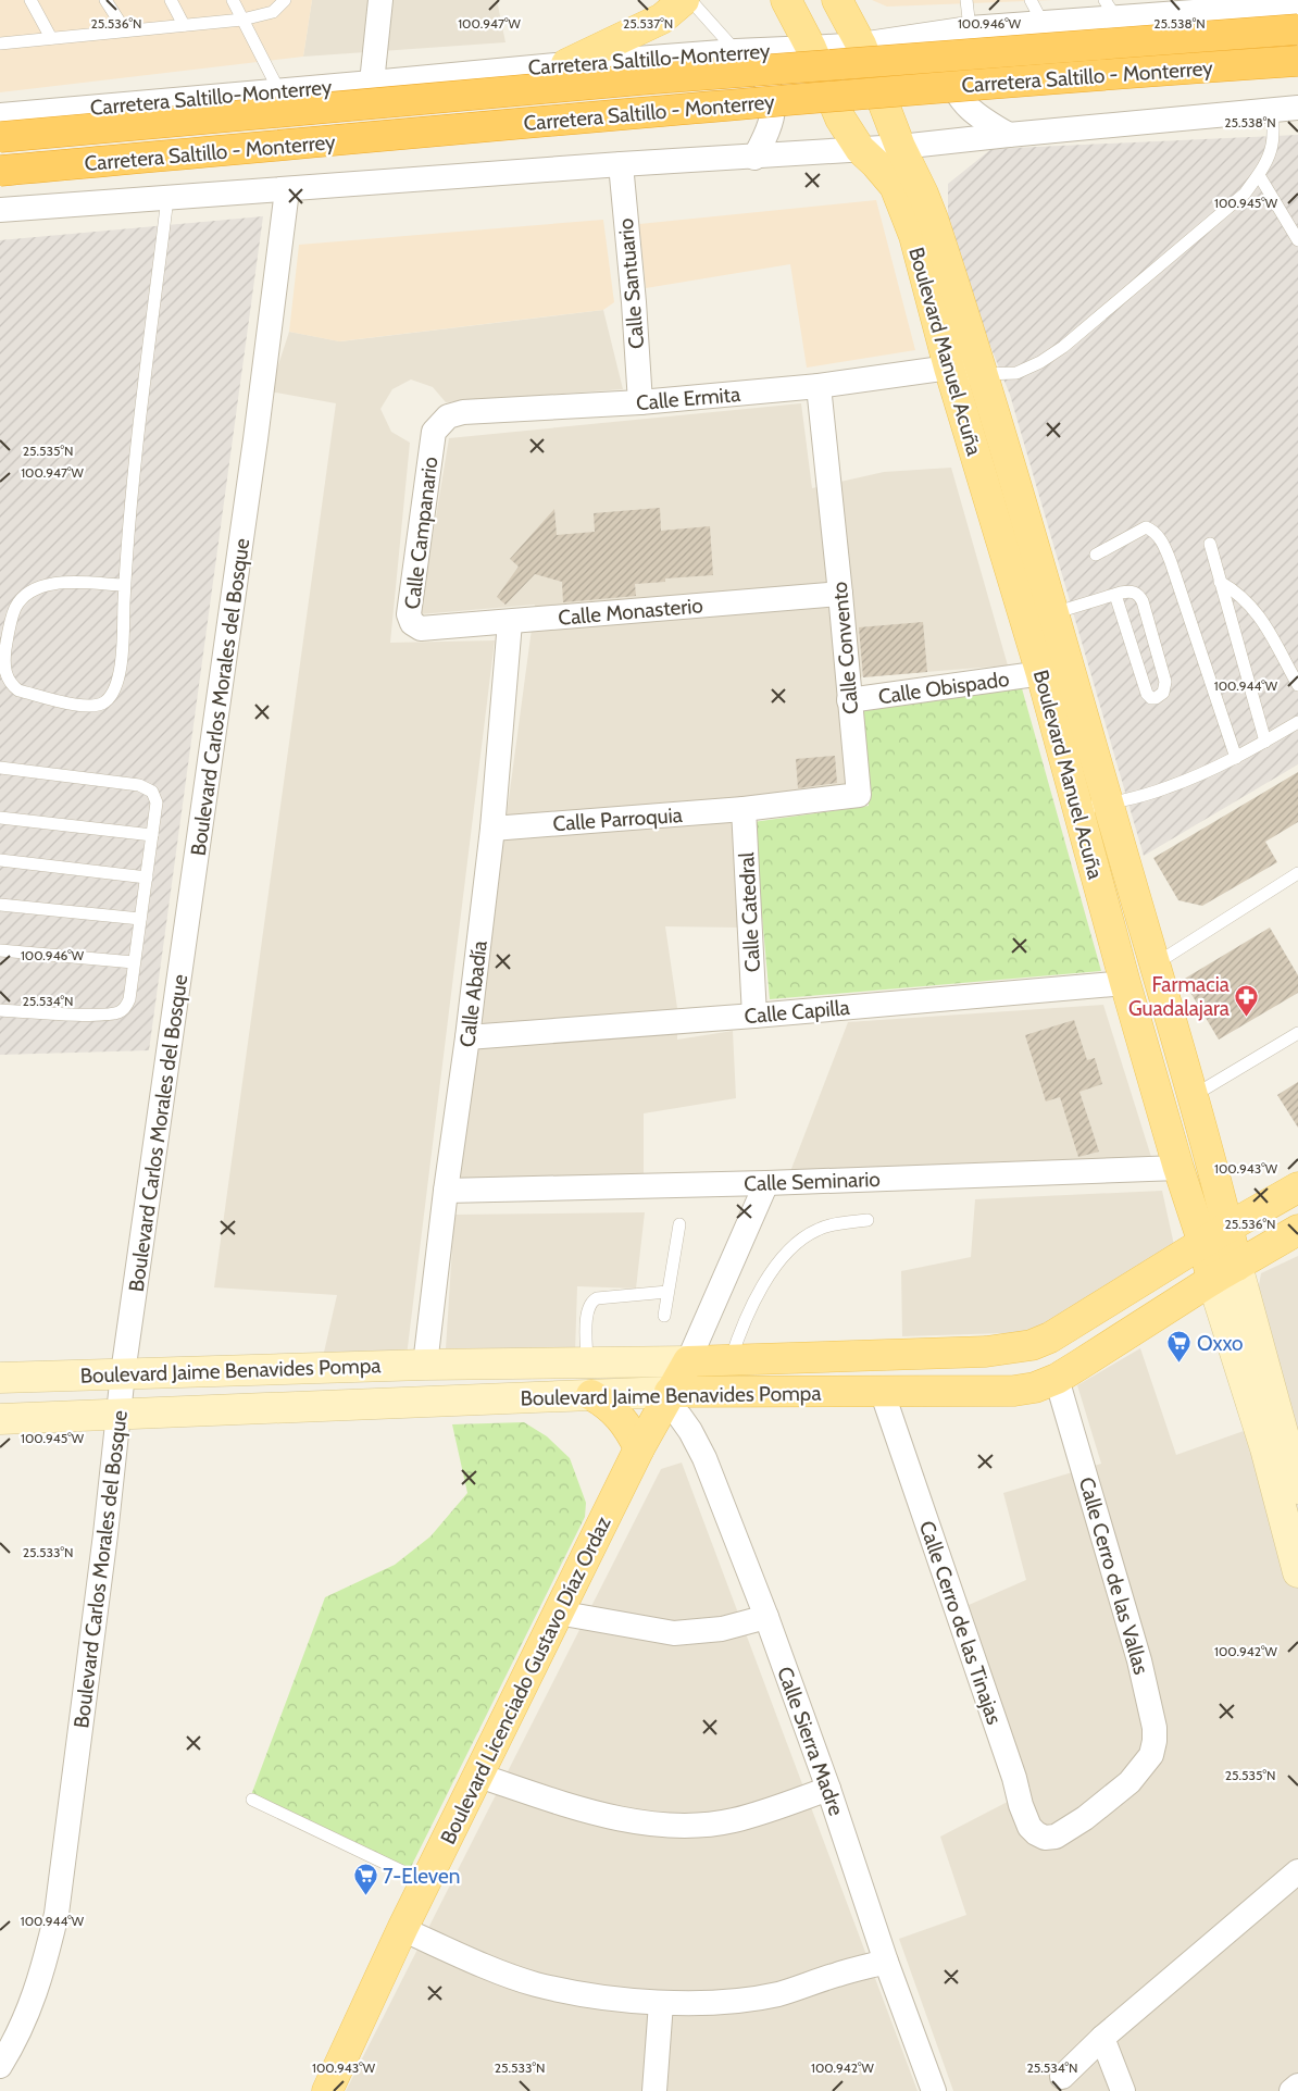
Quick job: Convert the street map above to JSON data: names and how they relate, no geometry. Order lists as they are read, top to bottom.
{
  "streets": {
    "highway": ["Carretera Saltillo - Monterrey"],
    "main road": ["Boulevard Manuel Acuña", "Boulevard Jaime Benavides Pompa", "Boulevard Licenciado Gustavo Díaz Ordaz"],
    "street": [
      "Carretera Saltillo-Monterrey",
      "Calle Santuario",
      "Calle Ermita",
      "Calle Campanario",
      "Calle Monasterio",
      "Calle Convento",
      "Calle Obispado",
      "Boulevard Carlos Morales del Bosque",
      "Calle Parroquia",
      "Calle Catedral",
      "Calle Abadía",
      "Calle Capilla",
      "Calle Seminario",
      "Calle Cerro de las Vallas",
      "Calle Cerro de las Tinajas",
      "Calle Sierra Madre"
    ]
  },
  "crossings": [
    ["Carretera Saltillo-Monterrey", "Boulevard Manuel Acuña"],
    ["Calle Santuario", "Calle Ermita"],
    ["Boulevard Manuel Acuña", "Calle Ermita"],
    ["Boulevard Manuel Acuña", "Calle Obispado"],
    ["Boulevard Manuel Acuña", "Calle Capilla"],
    ["Boulevard Manuel Acuña", "Calle Seminario"],
    ["Boulevard Manuel Acuña", "Boulevard Jaime Benavides Pompa"],
    ["Calle Ermita", "Calle Campanario"],
    ["Calle Ermita", "Calle Convento"],
    ["Calle Campanario", "Calle Monasterio"],
    ["Calle Monasterio", "Calle Convento"],
    ["Calle Monasterio", "Calle Abadía"],
    ["Calle Convento", "Calle Obispado"],
    ["Calle Convento", "Calle Parroquia"],
    ["Calle Convento", "Calle Catedral"],
    ["Boulevard Carlos Morales del Bosque", "Boulevard Jaime Benavides Pompa"],
    ["Calle Parroquia", "Calle Catedral"],
    ["Calle Parroquia", "Calle Abadía"],
    ["Calle Catedral", "Calle Capilla"],
    ["Calle Abadía", "Calle Capilla"],
    ["Calle Abadía", "Calle Seminario"],
    ["Calle Abadía", "Boulevard Jaime Benavides Pompa"],
    ["Boulevard Jaime Benavides Pompa", "Calle Cerro de las Vallas"],
    ["Boulevard Jaime Benavides Pompa", "Calle Cerro de las Tinajas"],
    ["Boulevard Jaime Benavides Pompa", "Boulevard Licenciado Gustavo Díaz Ordaz"],
    ["Boulevard Jaime Benavides Pompa", "Calle Sierra Madre"],
    ["Calle Cerro de las Vallas", "Calle Cerro de las Tinajas"],
    ["Boulevard Licenciado Gustavo Díaz Ordaz", "Calle Sierra Madre"]
  ],
  "places": {
    "pharmacy": ["Farmacia Guadalajara"],
    "supermarket": ["Oxxo", "7-Eleven"]
  },
  "coordinates": [
    "100.947°W",
    "100.946°W",
    "25.536°N",
    "25.537°N",
    "25.538°N",
    "100.945°W",
    "25.535°N",
    "100.944°W",
    "25.534°N",
    "100.943°W",
    "25.533°N",
    "100.942°W"
  ]
}
